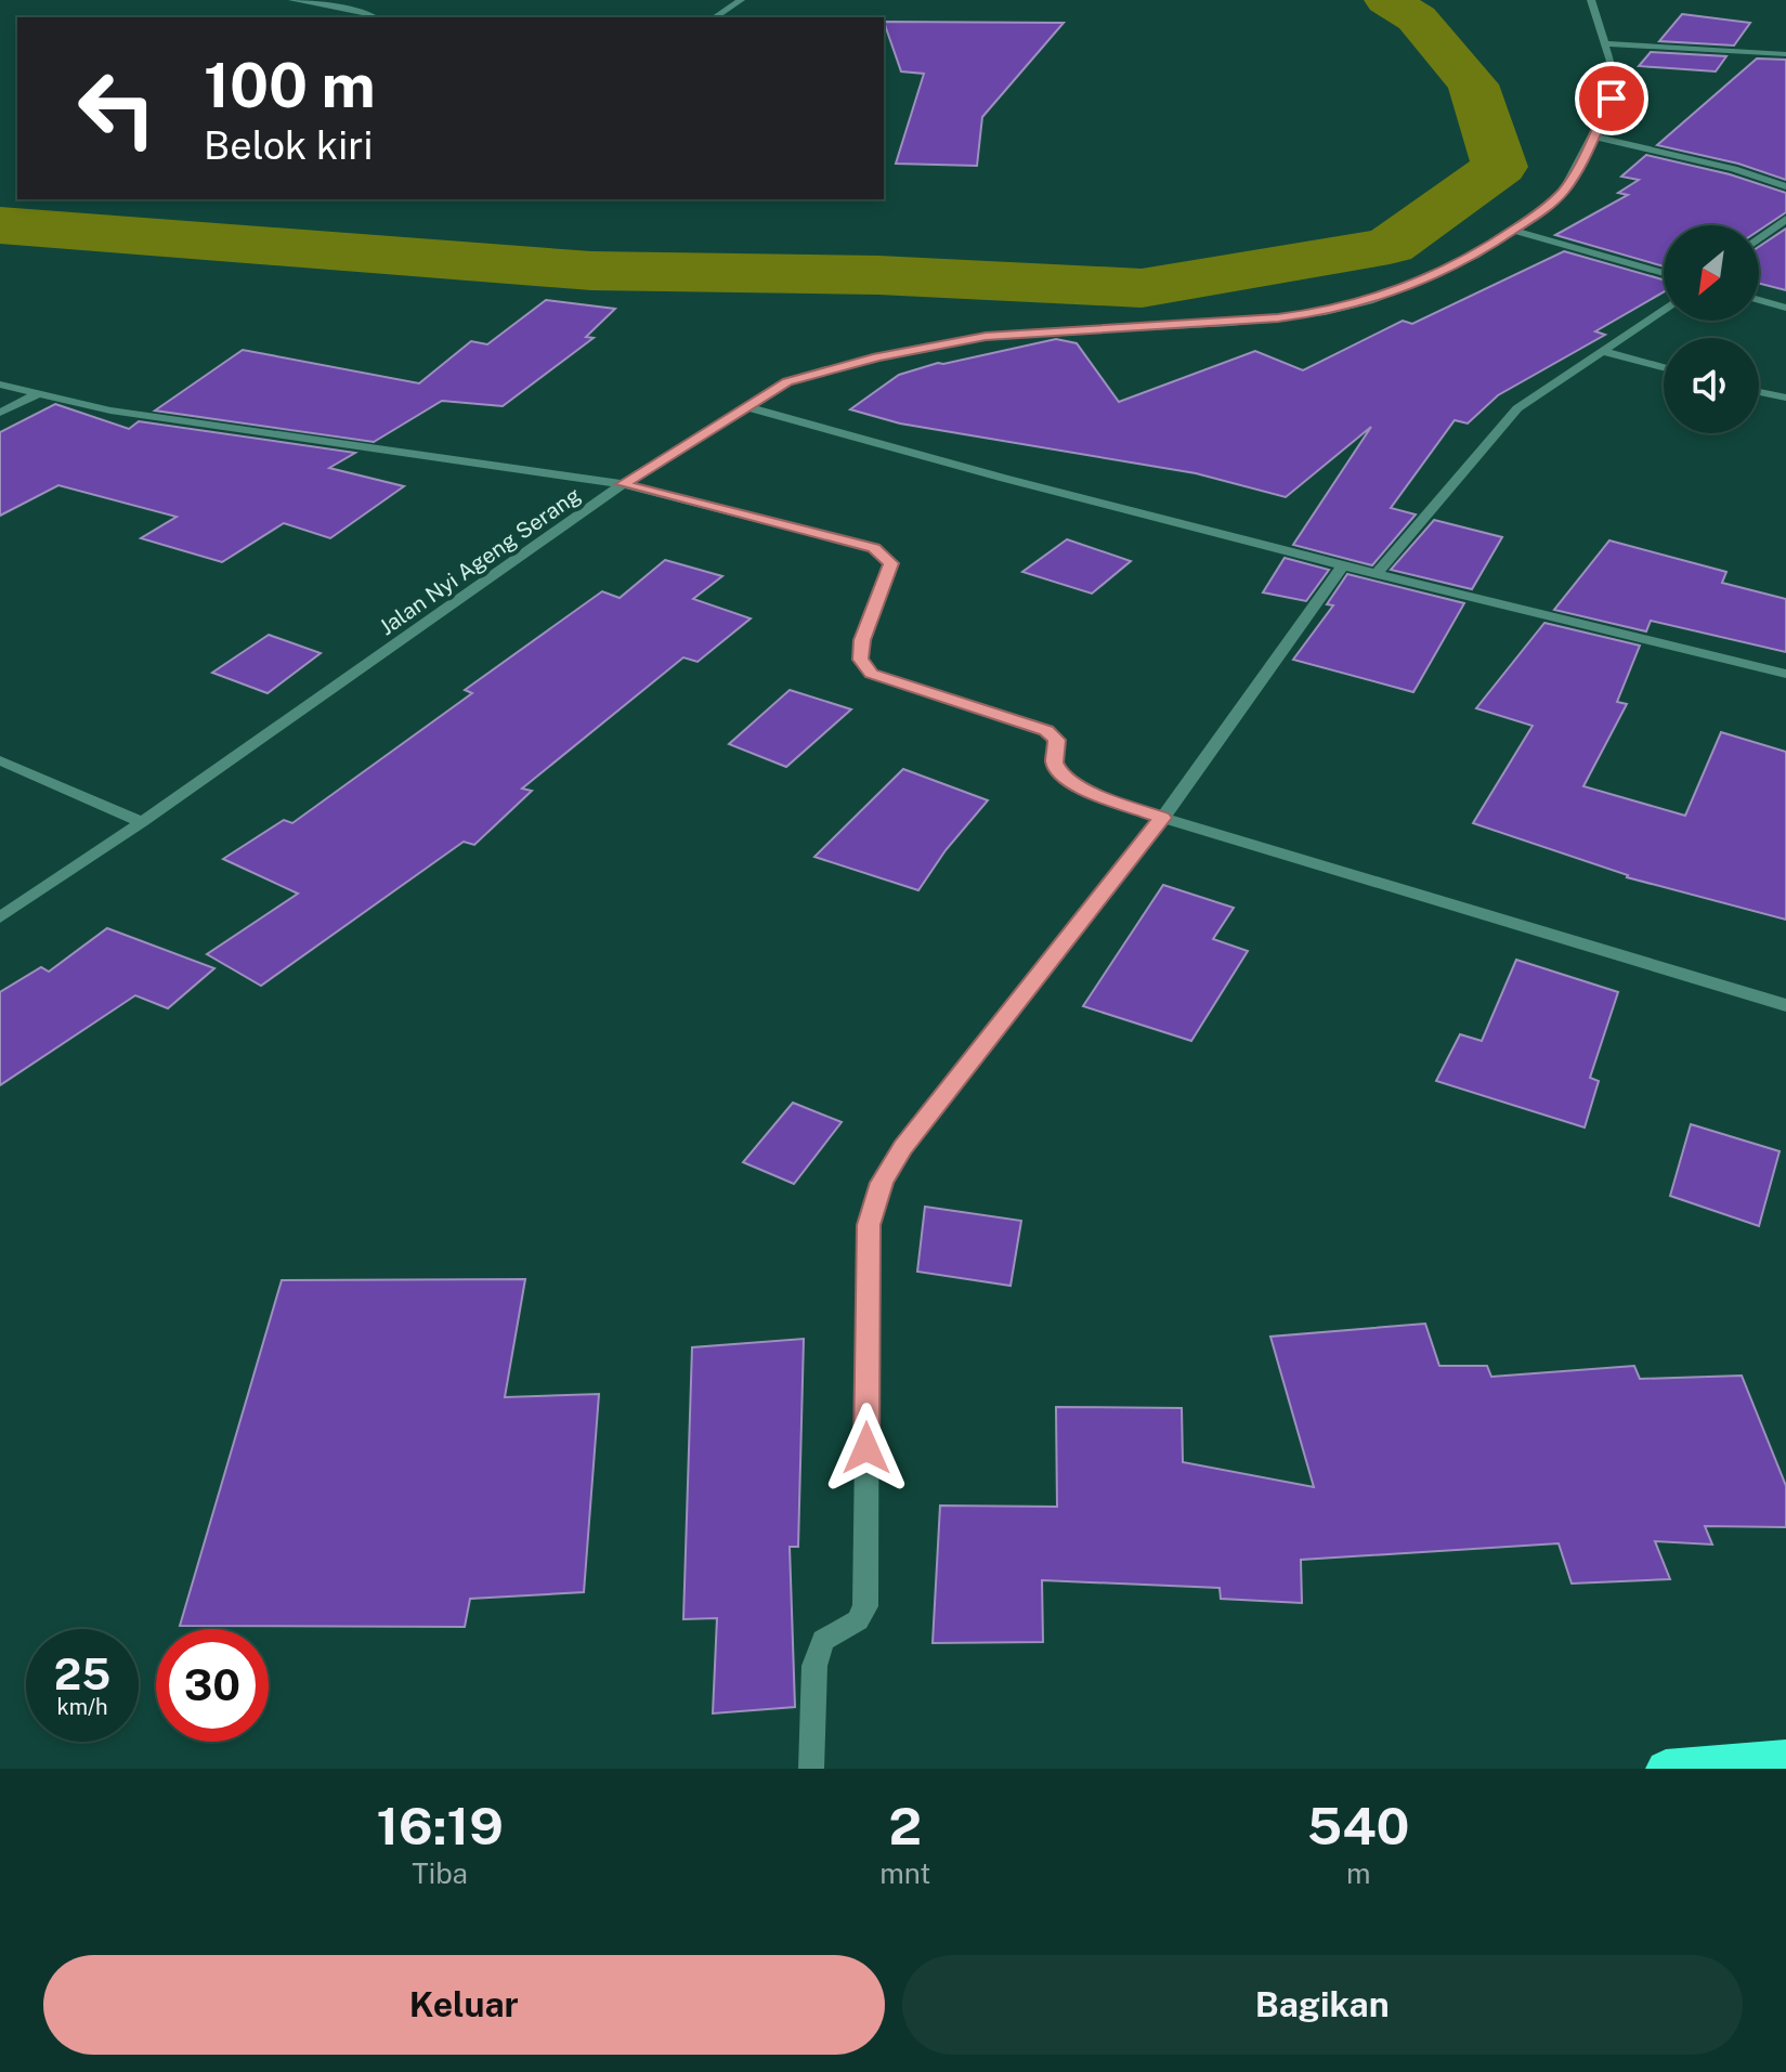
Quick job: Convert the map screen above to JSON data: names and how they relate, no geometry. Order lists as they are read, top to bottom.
{
  "streets": {
    "street": ["Jalan Nyi Ageng Serang"]
  },
  "north": "bottom left",
  "page": {
    "turn": ["100 m", "Belok kiri"],
    "speed": "25 km/h",
    "limit": "30",
    "eta": [
      "16:19",
      "Tiba",
      "2",
      "mnt",
      "540",
      "m"
    ],
    "buttons": ["Keluar", "Bagikan"]
  }
}
